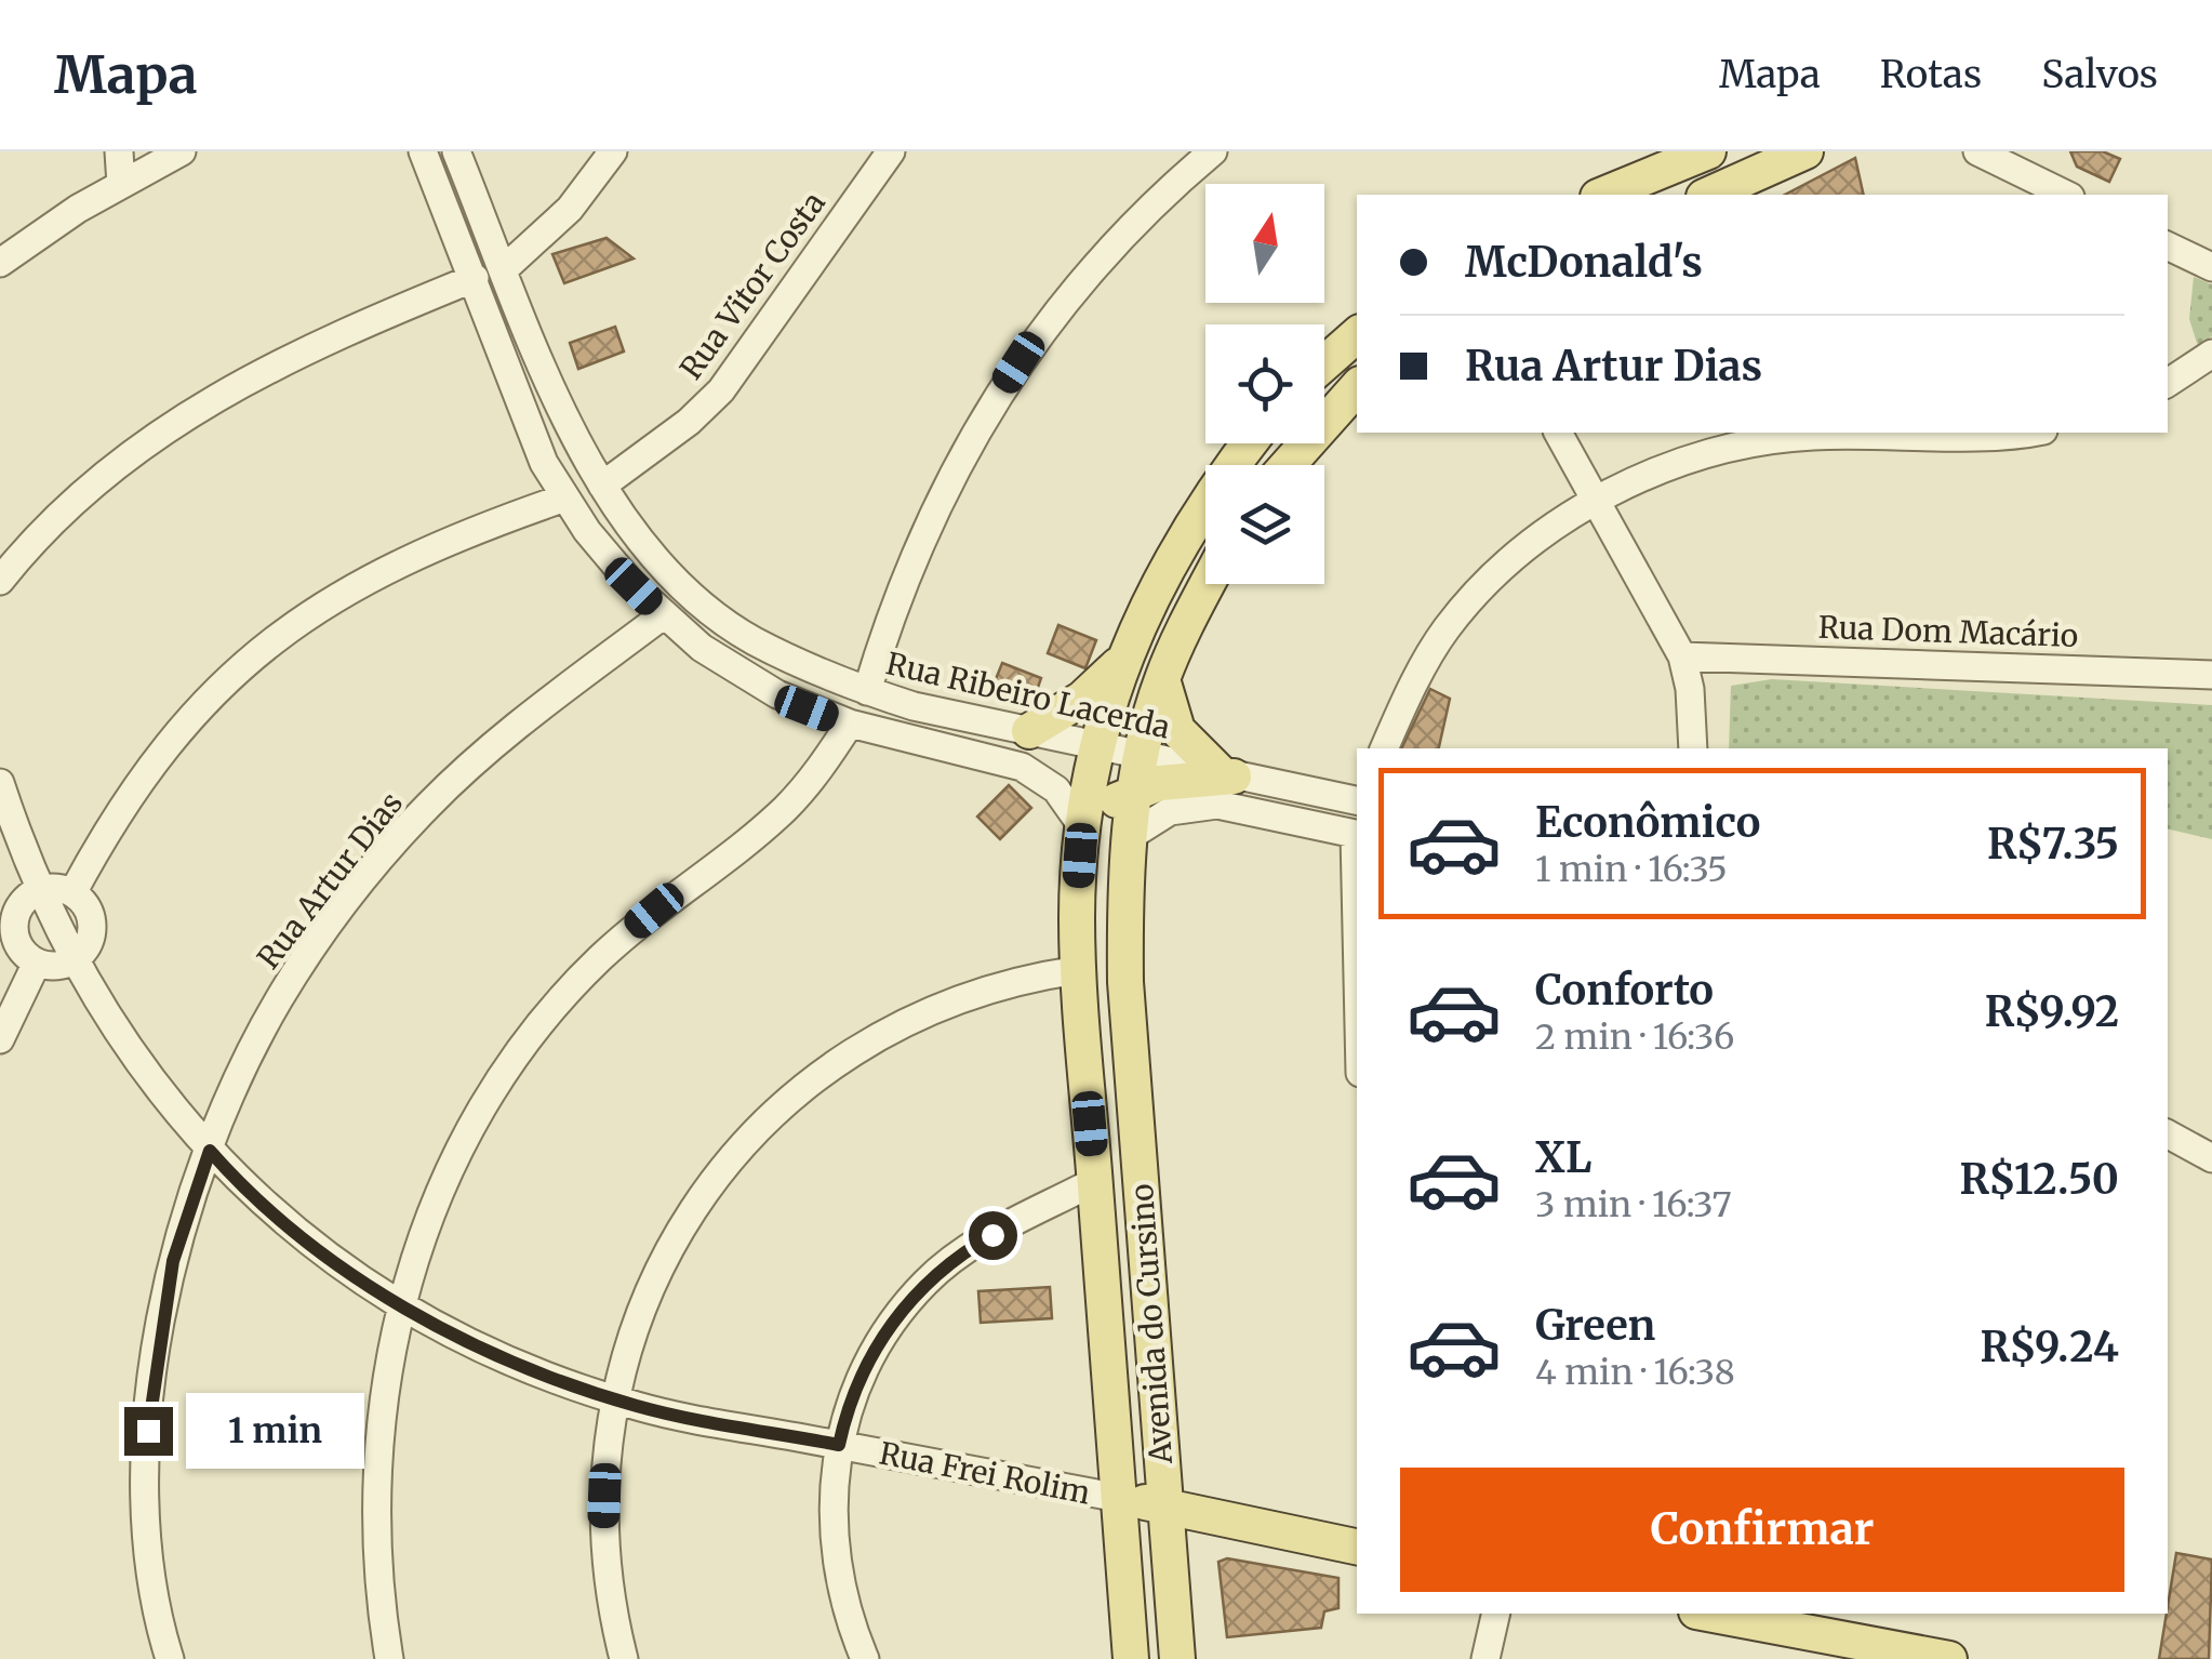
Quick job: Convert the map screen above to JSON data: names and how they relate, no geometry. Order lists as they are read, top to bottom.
{
  "streets": {
    "main road": ["Avenida do Cursino", "Rua Frei Rolim"],
    "street": [
      "Rua Vitor Costa",
      "Rua Dom Macário",
      "Rua Ribeiro Lacerda",
      "Rua Artur Dias"
    ]
  },
  "crossings": [
    ["Rua Vitor Costa", "Rua Ribeiro Lacerda"],
    ["Rua Ribeiro Lacerda", "Avenida do Cursino"],
    ["Rua Artur Dias", "Rua Frei Rolim"],
    ["Avenida do Cursino", "Rua Frei Rolim"]
  ],
  "north": "top",
  "page": {
    "header": "Mapa",
    "nav": ["Mapa", "Rotas", "Salvos"],
    "banner": ["McDonald's", "Rua Artur Dias"],
    "list": [
      {
        "name": "Econômico",
        "note": "1 min · 16:35",
        "value": "R$7.35"
      },
      {
        "name": "Conforto",
        "note": "2 min · 16:36",
        "value": "R$9.92"
      },
      {
        "name": "XL",
        "note": "3 min · 16:37",
        "value": "R$12.50"
      },
      {
        "name": "Green",
        "note": "4 min · 16:38",
        "value": "R$9.24"
      }
    ],
    "bubble": "1 min",
    "buttons": "Confirmar"
  }
}
